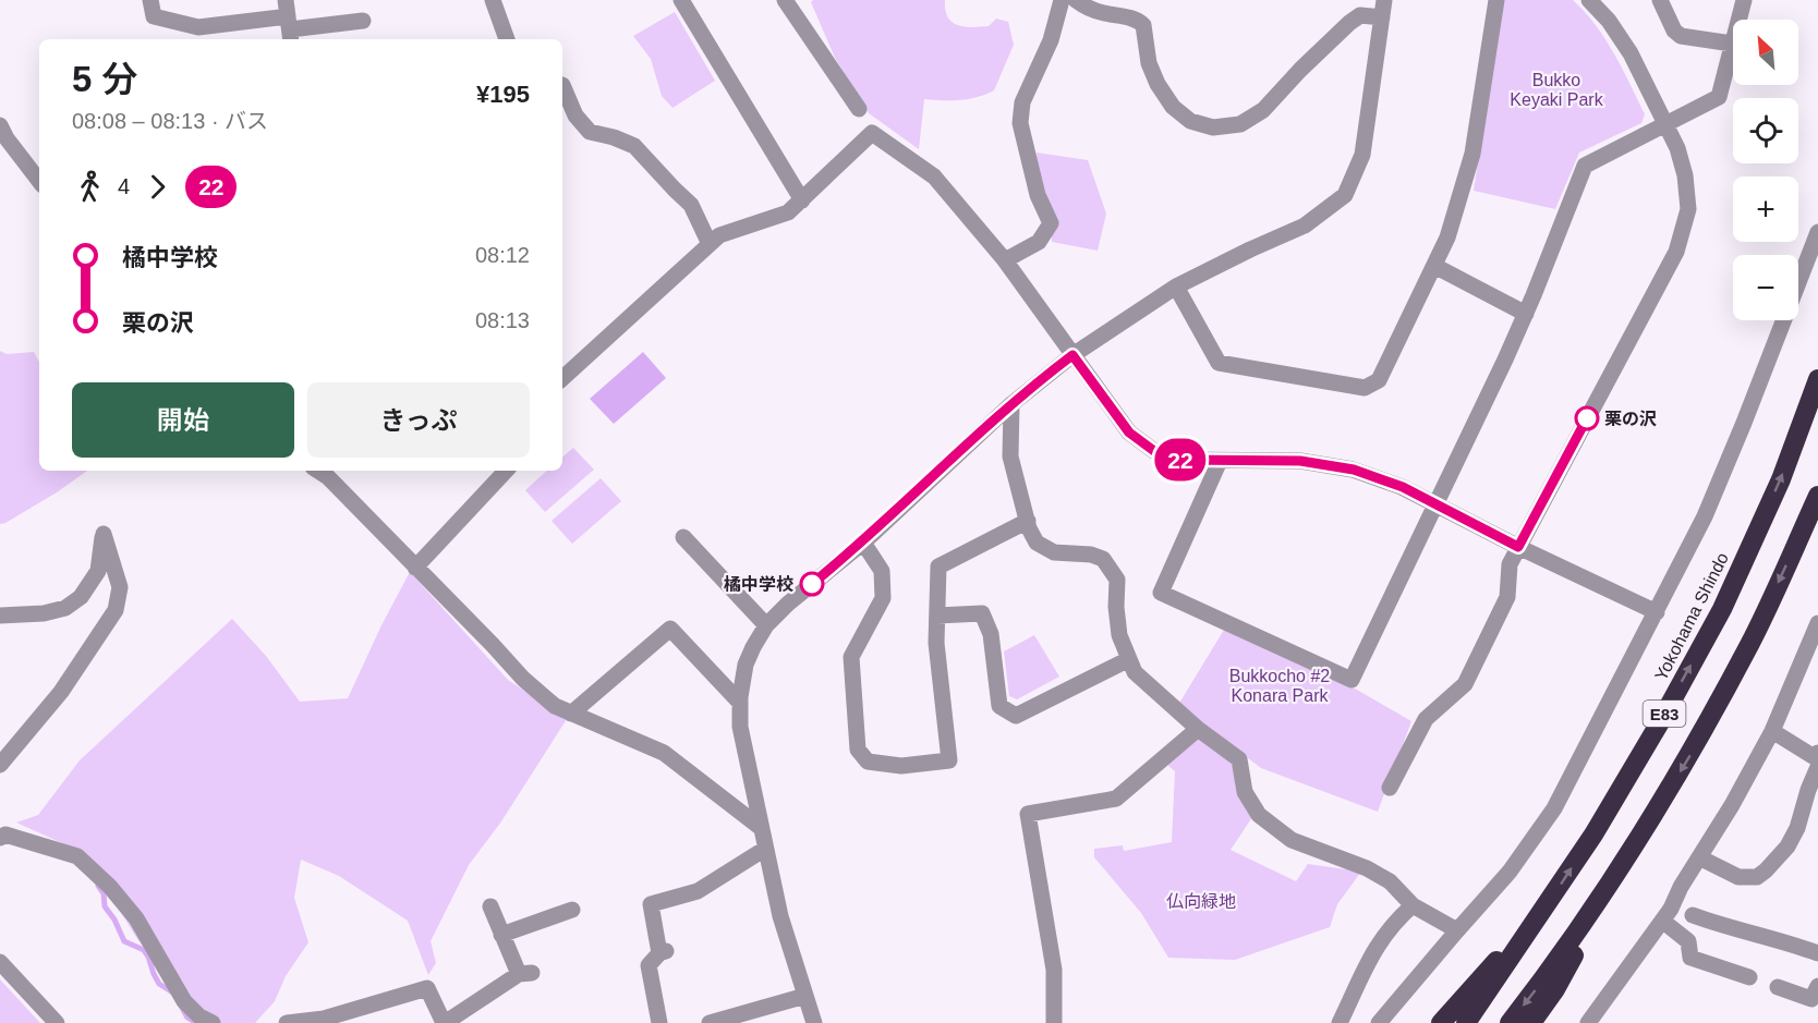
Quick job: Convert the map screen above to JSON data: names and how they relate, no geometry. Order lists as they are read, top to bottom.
{
  "streets": {
    "highway": ["Yokohama Shindo", "E83"]
  },
  "parks": ["Bukko Keyaki Park", "Bukkocho #2 Konara Park", "仏向緑地"],
  "places": ["栗の沢", "橘中学校"],
  "lines": ["bus line 22"],
  "north": "top left",
  "page": {
    "on_map": "22",
    "map_buttons": ["+", "−"],
    "heading": ["5 分", "08:08 – 08:13 · バス", "¥195"],
    "legs": ["4", "22"],
    "list": [
      {
        "name": "橘中学校",
        "value": "08:12"
      },
      {
        "name": "栗の沢",
        "value": "08:13"
      }
    ],
    "buttons": ["開始", "きっぷ"]
  }
}
